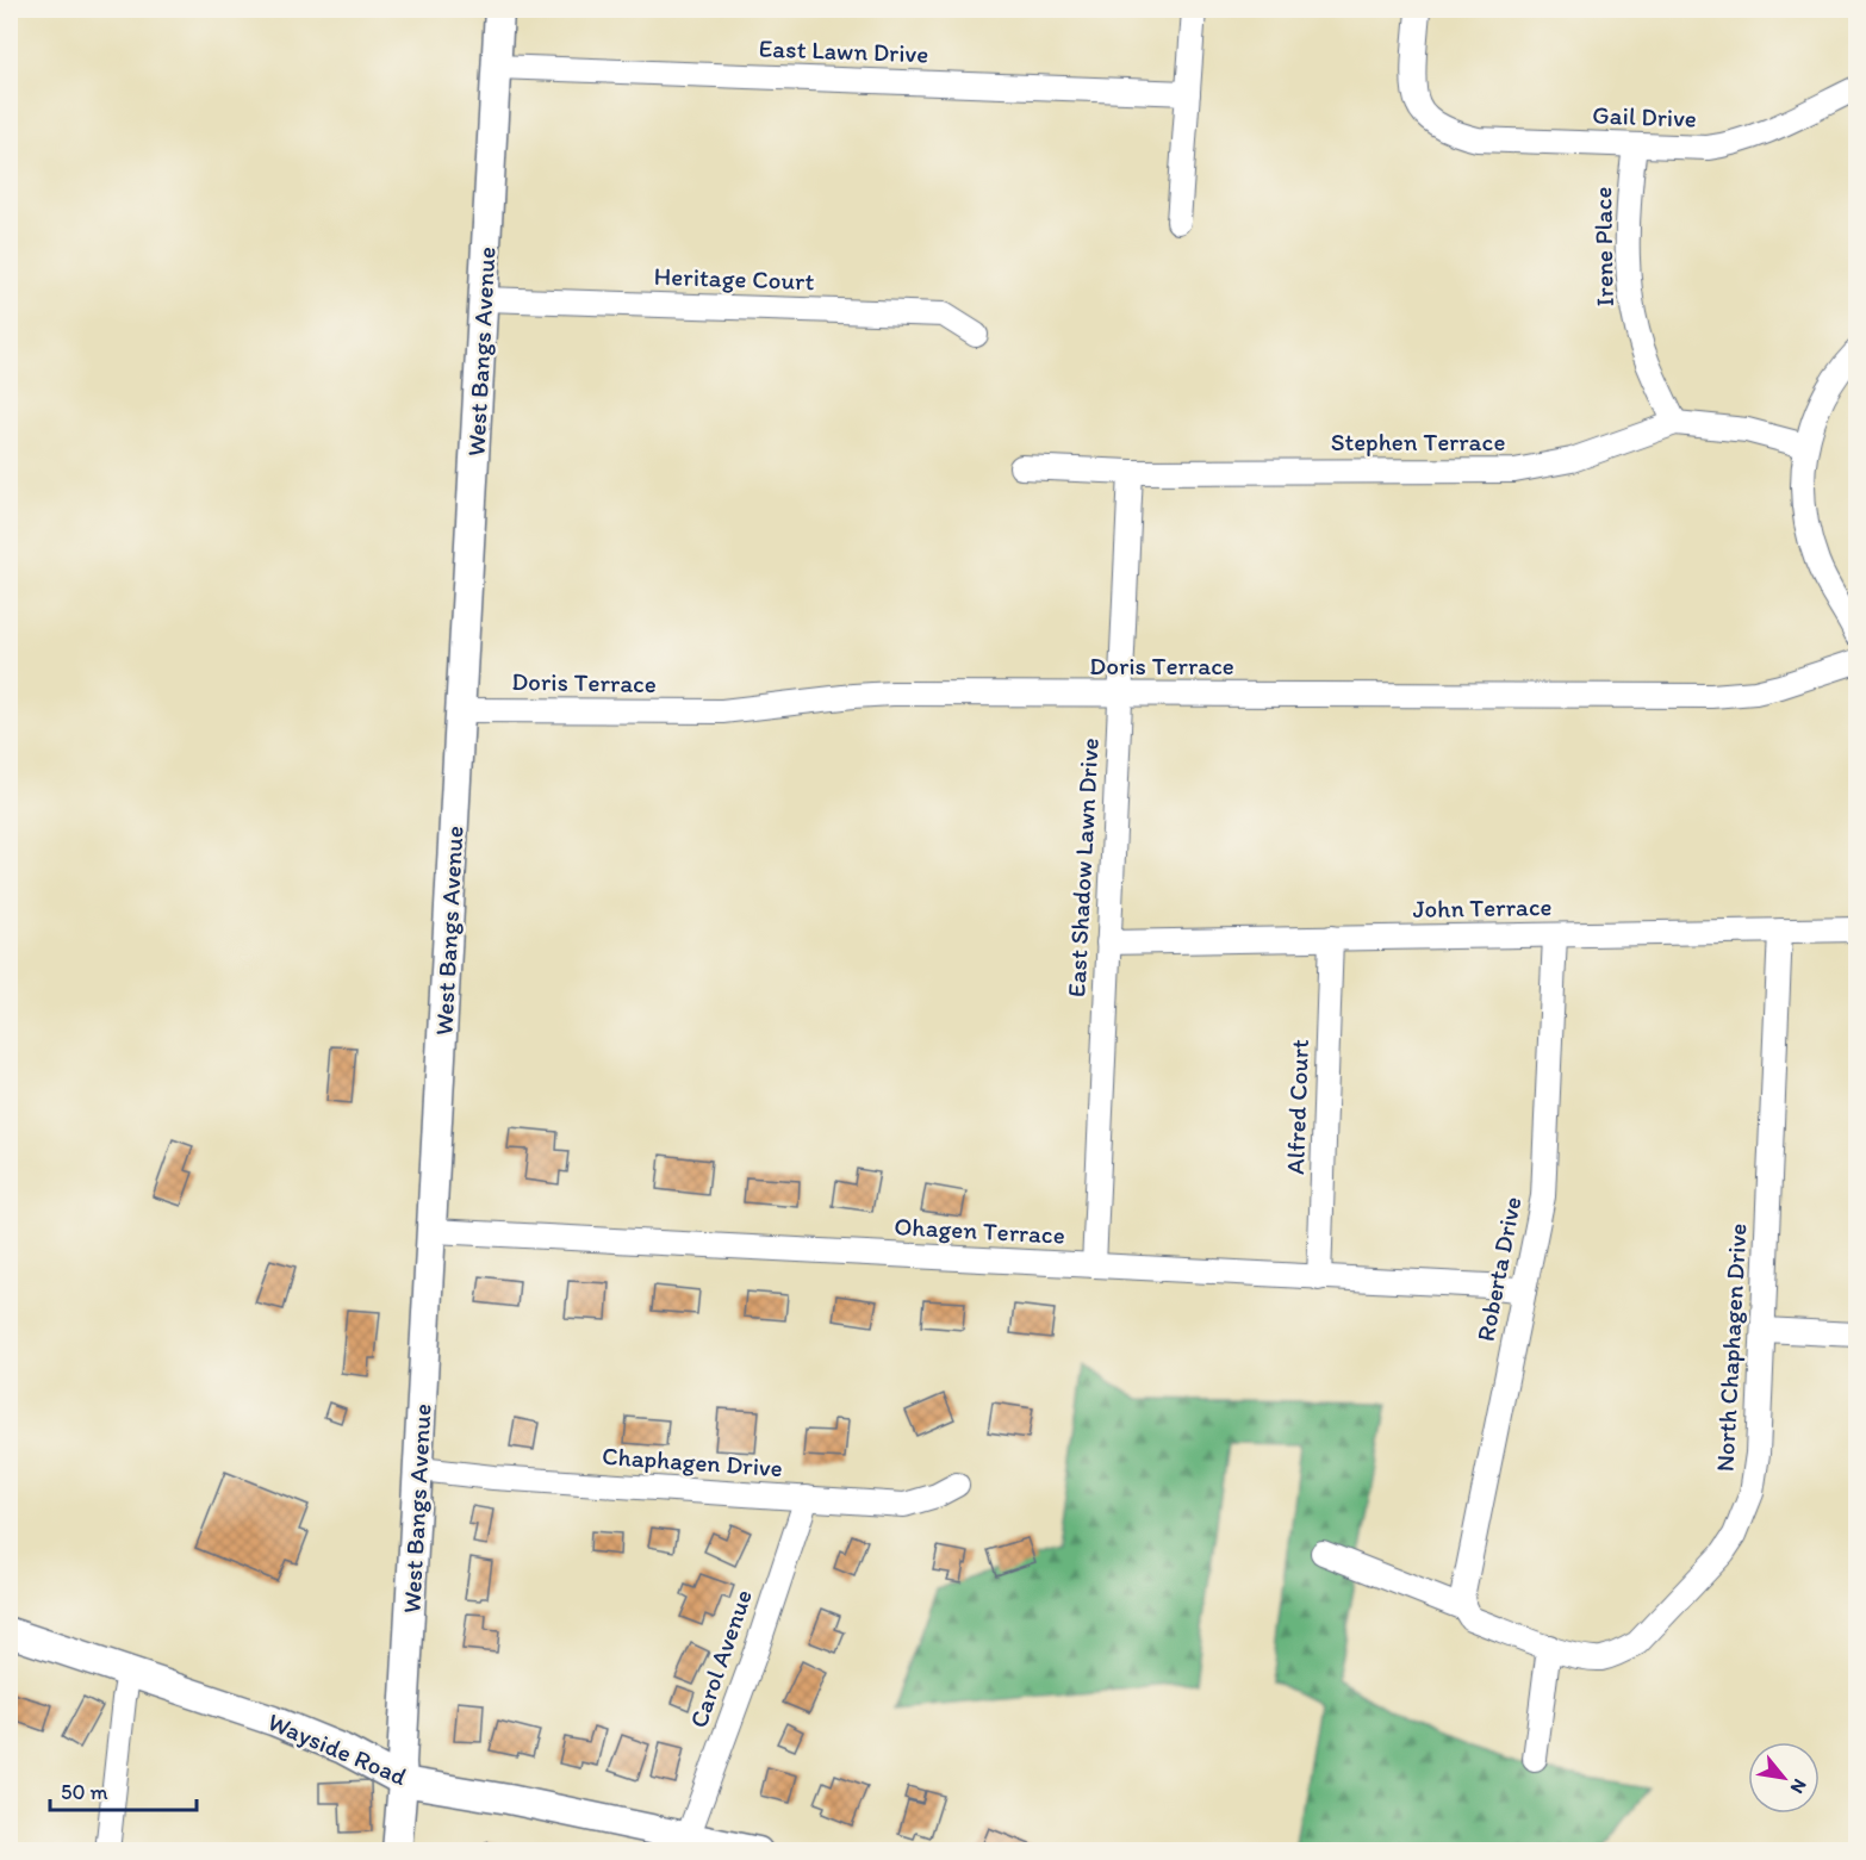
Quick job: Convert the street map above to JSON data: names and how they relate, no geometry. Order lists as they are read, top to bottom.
{
  "streets": {
    "street": [
      "East Lawn Drive",
      "Gail Drive",
      "Irene Place",
      "Heritage Court",
      "West Bangs Avenue",
      "Stephen Terrace",
      "Doris Terrace",
      "East Shadow Lawn Drive",
      "John Terrace",
      "Alfred Court",
      "Ohagen Terrace",
      "Roberta Drive",
      "North Chaphagen Drive",
      "Chaphagen Drive",
      "Carol Avenue",
      "Wayside Road"
    ]
  },
  "crossings": [
    ["East Lawn Drive", "West Bangs Avenue"],
    ["Gail Drive", "Irene Place"],
    ["Irene Place", "Stephen Terrace"],
    ["Heritage Court", "West Bangs Avenue"],
    ["West Bangs Avenue", "Doris Terrace"],
    ["West Bangs Avenue", "Ohagen Terrace"],
    ["West Bangs Avenue", "Chaphagen Drive"],
    ["West Bangs Avenue", "Wayside Road"],
    ["Stephen Terrace", "East Shadow Lawn Drive"],
    ["Doris Terrace", "East Shadow Lawn Drive"],
    ["East Shadow Lawn Drive", "John Terrace"],
    ["East Shadow Lawn Drive", "Ohagen Terrace"],
    ["John Terrace", "Alfred Court"],
    ["John Terrace", "Roberta Drive"],
    ["John Terrace", "North Chaphagen Drive"],
    ["Alfred Court", "Ohagen Terrace"],
    ["Ohagen Terrace", "Roberta Drive"],
    ["Roberta Drive", "North Chaphagen Drive"],
    ["Chaphagen Drive", "Carol Avenue"],
    ["Carol Avenue", "Wayside Road"]
  ],
  "scale_bar": "50 m",
  "north": "bottom right"
}
